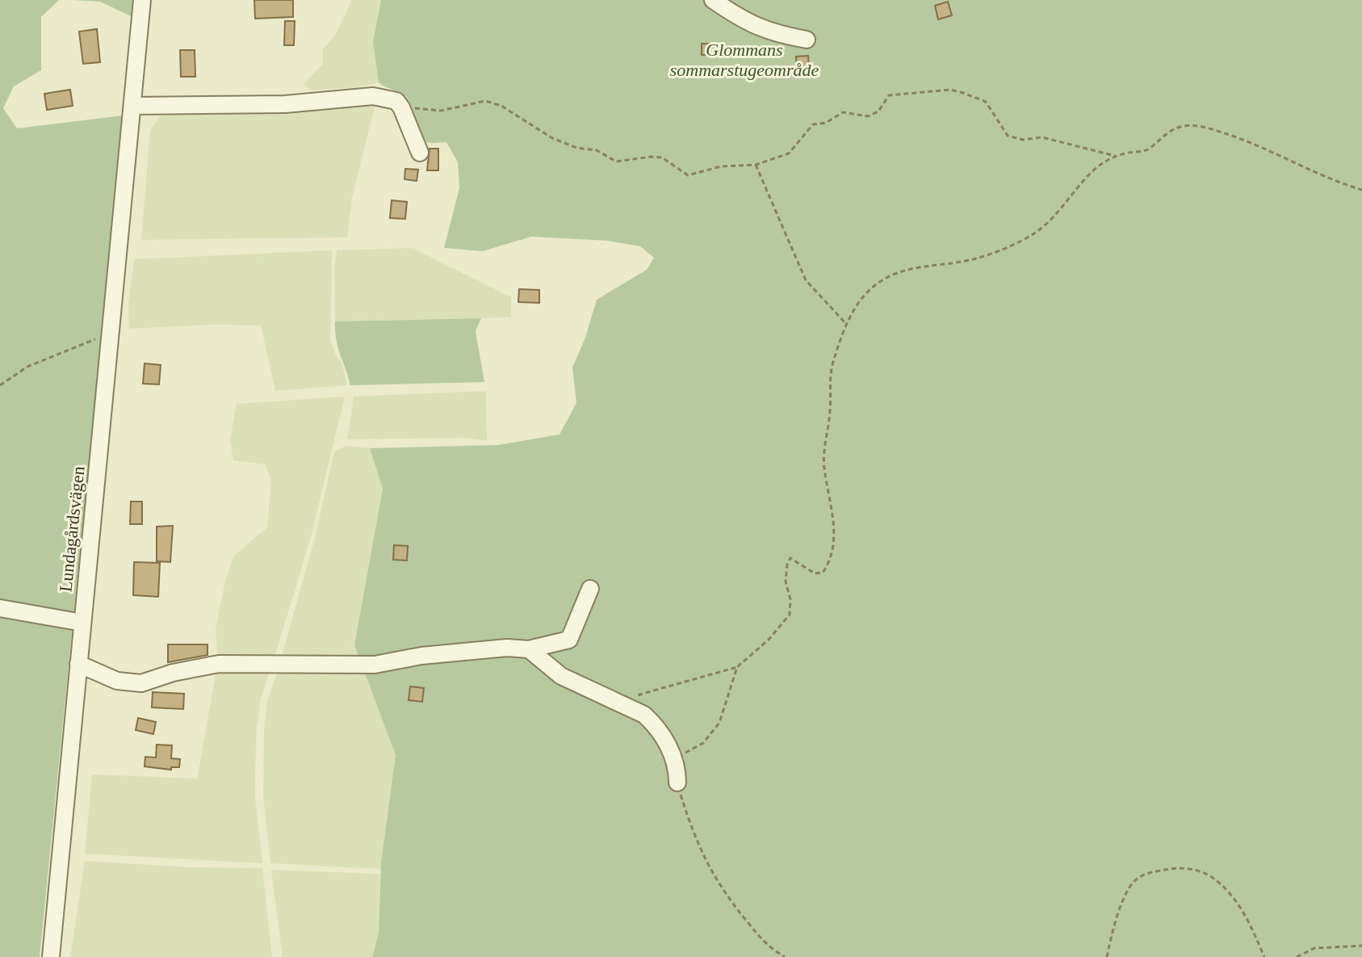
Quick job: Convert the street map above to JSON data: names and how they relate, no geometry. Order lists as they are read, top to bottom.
{
  "streets": {
    "street": ["Lundagårdsvägen"]
  },
  "parks": ["Glommans sommarstugeområde"]
}
